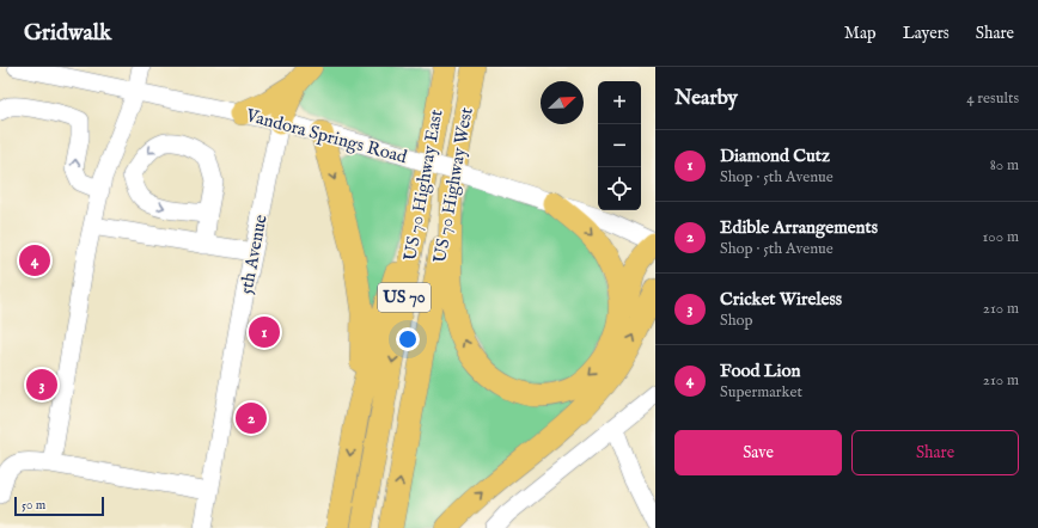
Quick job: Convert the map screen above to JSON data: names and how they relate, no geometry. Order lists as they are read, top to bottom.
{
  "streets": {
    "main road": ["US 70 Highway East", "US 70 Highway West", "US 70"],
    "street": ["Vandora Springs Road", "5th Avenue"]
  },
  "crossings": [
    ["Vandora Springs Road", "5th Avenue"]
  ],
  "scale_bar": "50 m",
  "north": "top right",
  "page": {
    "header": "Gridwalk",
    "nav": ["Map", "Layers", "Share"],
    "heading": ["Nearby", "4 results"],
    "map_buttons": ["+", "−"],
    "list": [
      {
        "mark": "1",
        "name": "Diamond Cutz",
        "note": "Shop · 5th Avenue",
        "value": "80 m"
      },
      {
        "mark": "2",
        "name": "Edible Arrangements",
        "note": "Shop · 5th Avenue",
        "value": "100 m"
      },
      {
        "mark": "3",
        "name": "Cricket Wireless",
        "note": "Shop",
        "value": "210 m"
      },
      {
        "mark": "4",
        "name": "Food Lion",
        "note": "Supermarket",
        "value": "210 m"
      }
    ],
    "pins": [
      "4",
      "1",
      "3",
      "2"
    ],
    "buttons": ["Save", "Share"],
    "scale": "50 m"
  }
}
